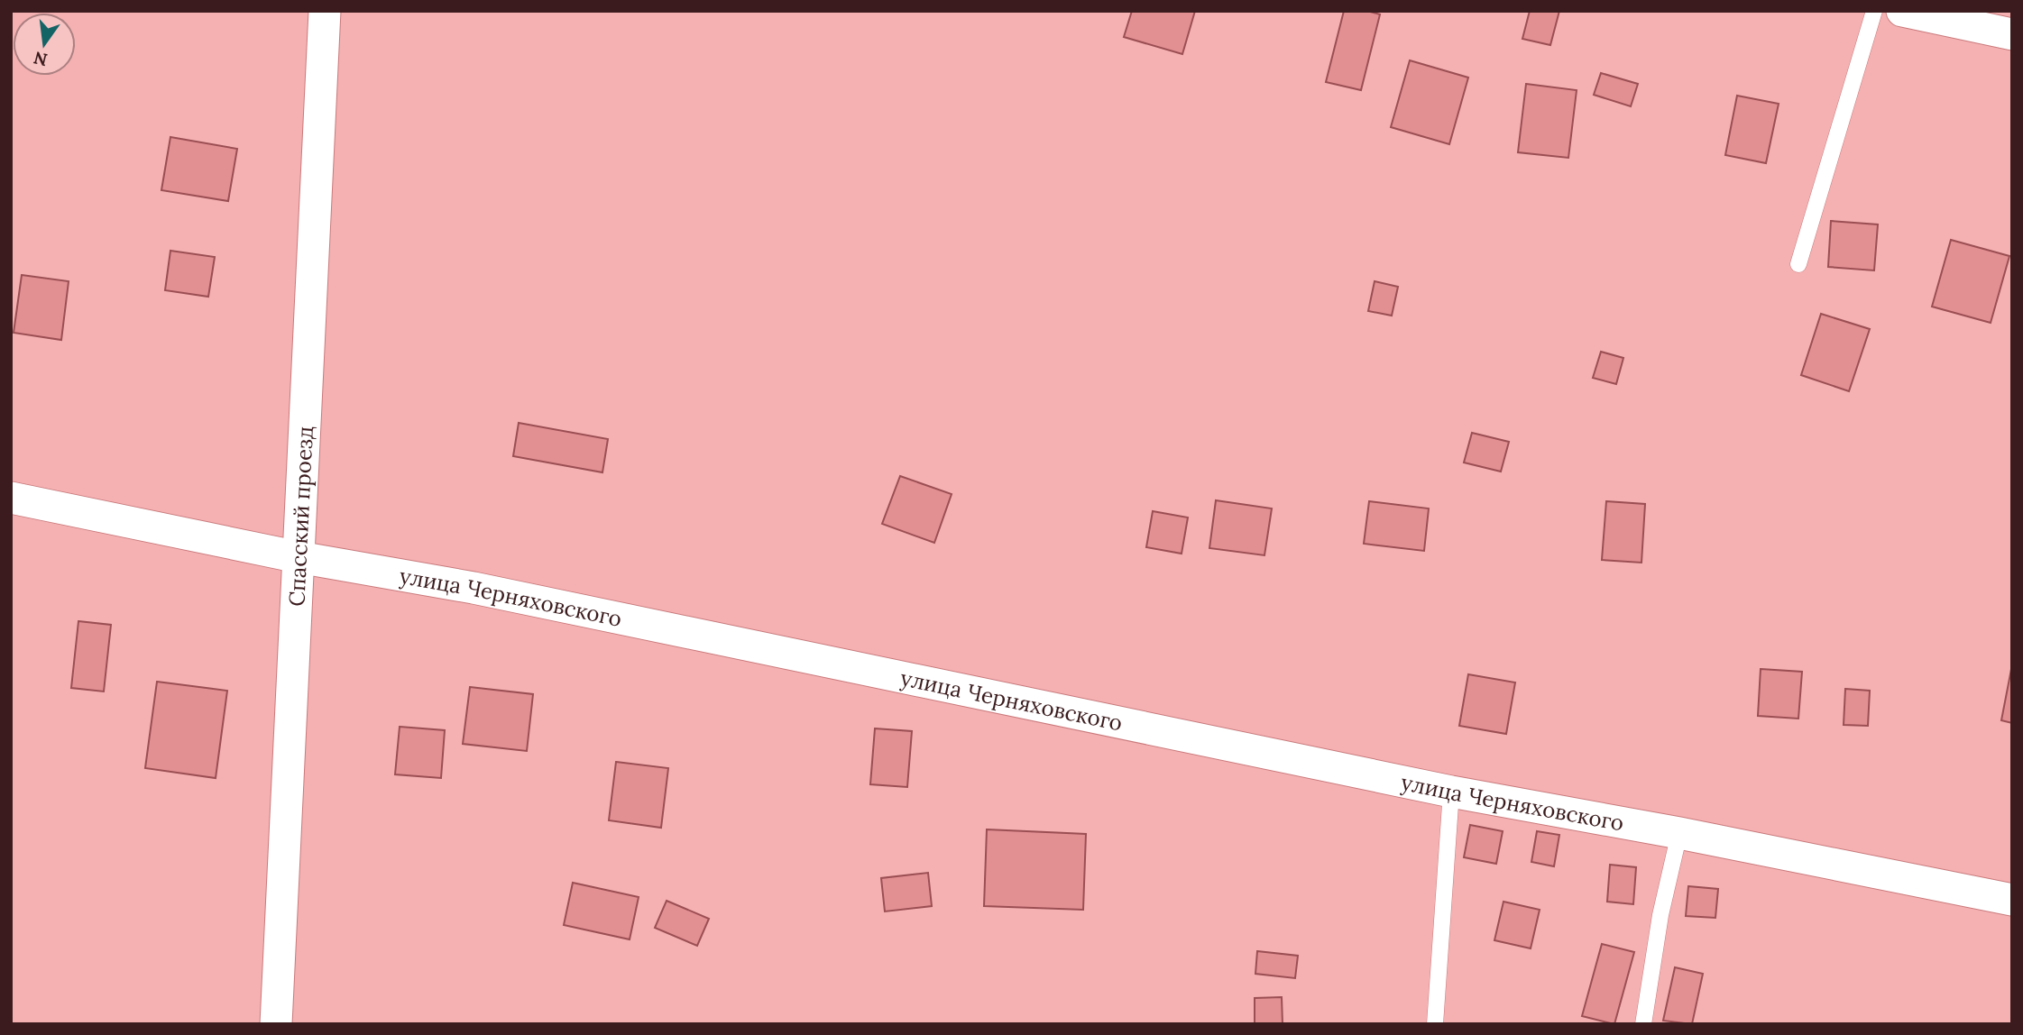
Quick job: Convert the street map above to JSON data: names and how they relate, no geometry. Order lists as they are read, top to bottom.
{
  "streets": {
    "street": ["Спасский проезд", "улица Черняховского"]
  },
  "crossings": [
    ["Спасский проезд", "улица Черняховского"]
  ],
  "north": "bottom"
}
